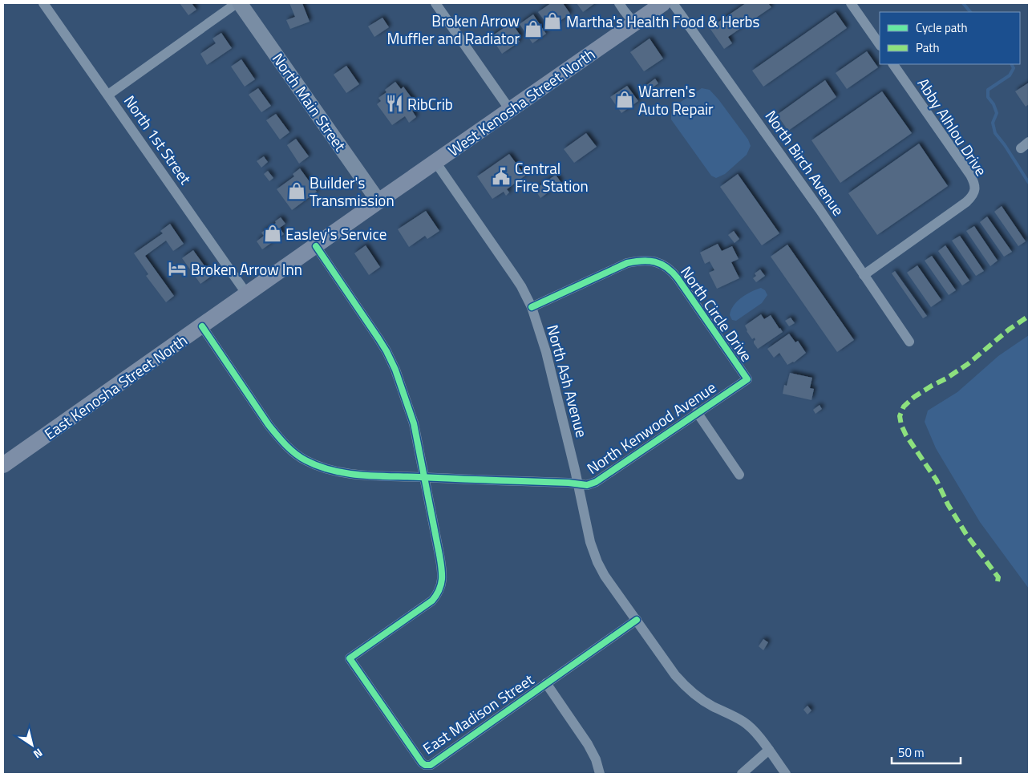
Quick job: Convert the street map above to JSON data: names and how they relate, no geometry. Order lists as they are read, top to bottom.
{
  "streets": {
    "main road": ["North Main Street", "West Kenosha Street North", "East Kenosha Street North"],
    "street": [
      "Abby Alhlou Drive",
      "North 1st Street",
      "North Birch Avenue",
      "North Circle Drive",
      "North Ash Avenue",
      "North Kenwood Avenue",
      "East Madison Street"
    ]
  },
  "crossings": [
    ["North Main Street", "West Kenosha Street North"],
    ["West Kenosha Street North", "North Ash Avenue"],
    ["Abby Alhlou Drive", "North Birch Avenue"],
    ["North 1st Street", "East Kenosha Street North"],
    ["North Circle Drive", "North Ash Avenue"],
    ["North Circle Drive", "North Kenwood Avenue"],
    ["North Ash Avenue", "North Kenwood Avenue"],
    ["North Ash Avenue", "East Madison Street"],
    ["East Kenosha Street North", "North Kenwood Avenue"],
    ["North Kenwood Avenue", "East Madison Street"]
  ],
  "places": {
    "shop": [
      "Martha's Health Food & Herbs",
      "Broken Arrow Muffler and Radiator",
      "Warren's Auto Repair",
      "Builder's Transmission",
      "Easley's Service"
    ],
    "restaurant": ["RibCrib"],
    "public building": ["Central Fire Station"],
    "hotel": ["Broken Arrow Inn"]
  },
  "legend": ["Cycle path", "Path"],
  "scale_bar": "50 m",
  "north": "bottom right"
}
